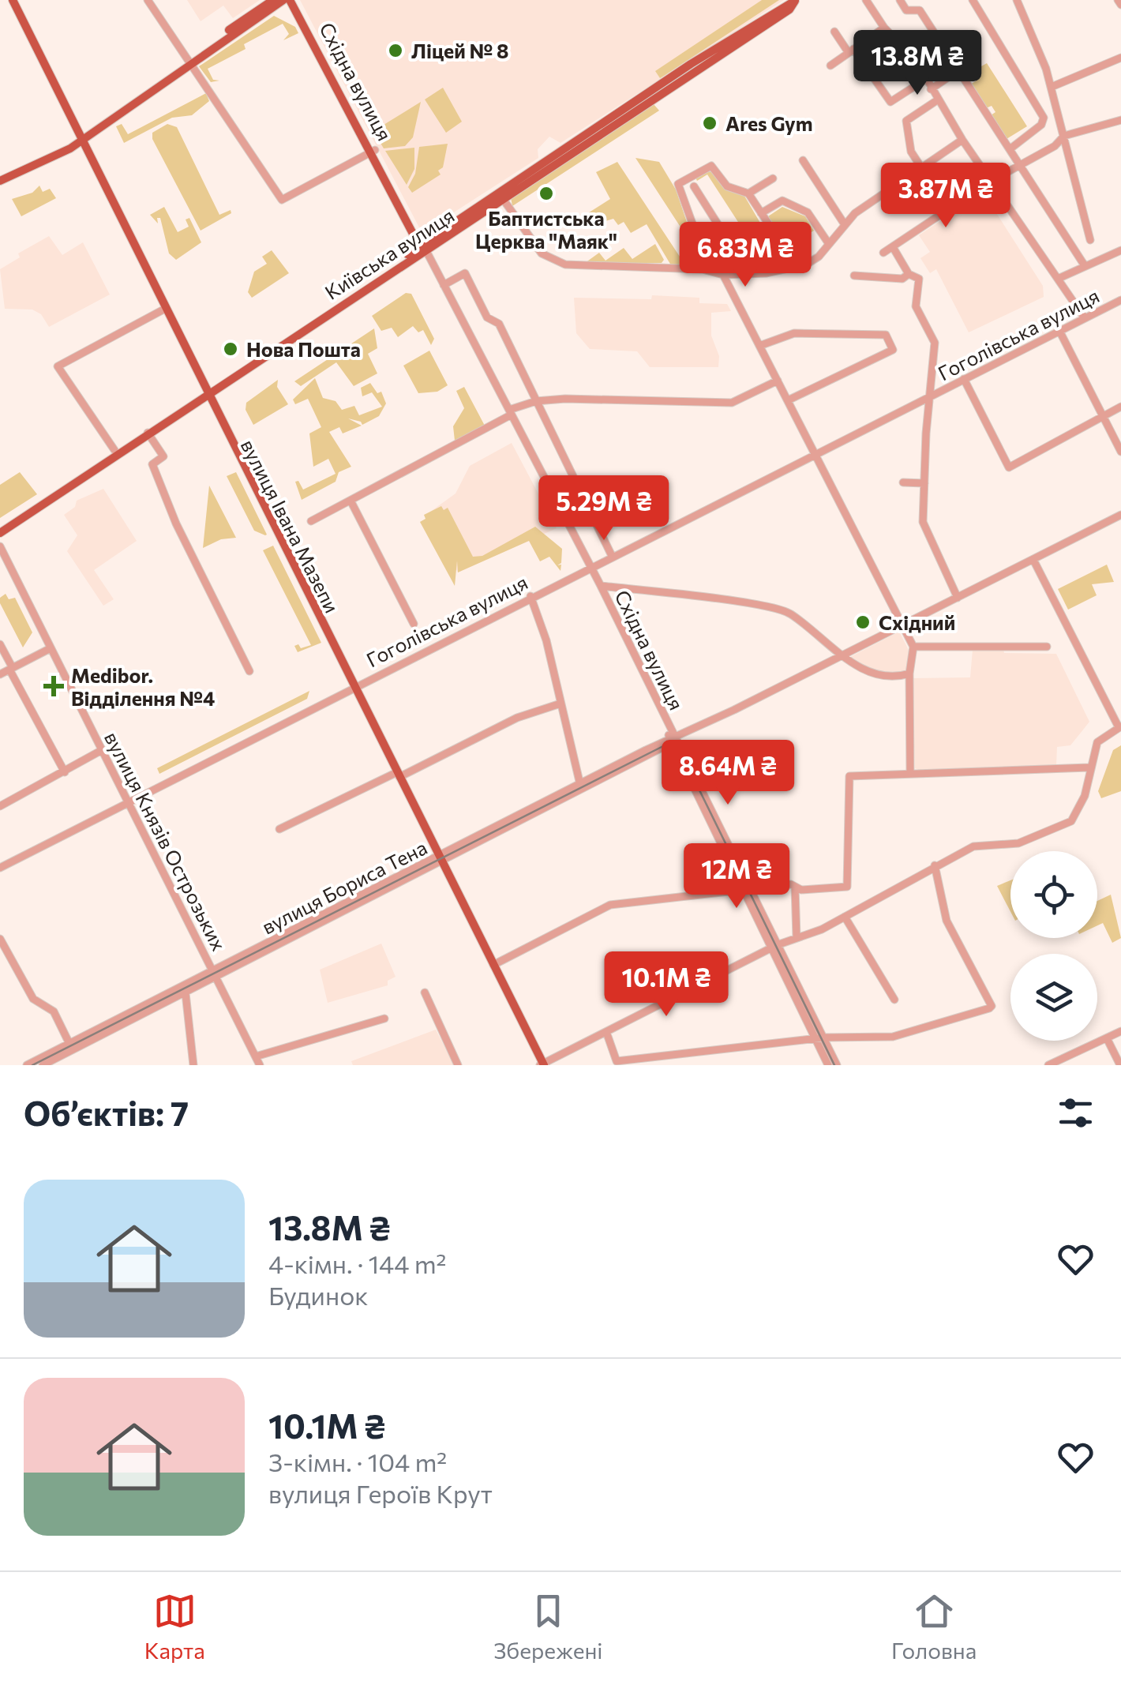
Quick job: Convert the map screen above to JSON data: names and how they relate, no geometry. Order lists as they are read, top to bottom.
{
  "streets": {
    "main road": ["Східна вулиця", "Київська вулиця", "вулиця Івана Мазепи"],
    "street": ["Гоголівська вулиця", "вулиця Князів Острозьких", "вулиця Бориса Тена"]
  },
  "crossings": [
    ["Східна вулиця", "Київська вулиця"],
    ["Східна вулиця", "Гоголівська вулиця"],
    ["Східна вулиця", "вулиця Бориса Тена"],
    ["Київська вулиця", "вулиця Івана Мазепи"],
    ["Гоголівська вулиця", "вулиця Івана Мазепи"],
    ["Гоголівська вулиця", "вулиця Князів Острозьких"],
    ["вулиця Івана Мазепи", "вулиця Бориса Тена"],
    ["вулиця Князів Острозьких", "вулиця Бориса Тена"]
  ],
  "places": {
    "other": [
      "Ліцей № 8",
      "Ares Gym",
      "Баптистська Церква \"Маяк\"",
      "Нова Пошта",
      "Східний"
    ],
    "health": ["Medibor. Відділення №4"]
  },
  "page": {
    "price": [
      "13.8M ₴",
      "3.87M ₴",
      "6.83M ₴",
      "5.29M ₴",
      "8.64M ₴",
      "12M ₴",
      "10.1M ₴"
    ],
    "heading": "Об’єктів: 7",
    "list": [
      {
        "name": "13.8M ₴",
        "note": "4-кімн. · 144 m² · Будинок"
      },
      {
        "name": "10.1M ₴",
        "note": "3-кімн. · 104 m² · вулиця Героїв Крут"
      }
    ],
    "tabs": ["Карта", "Збережені", "Головна"]
  }
}
